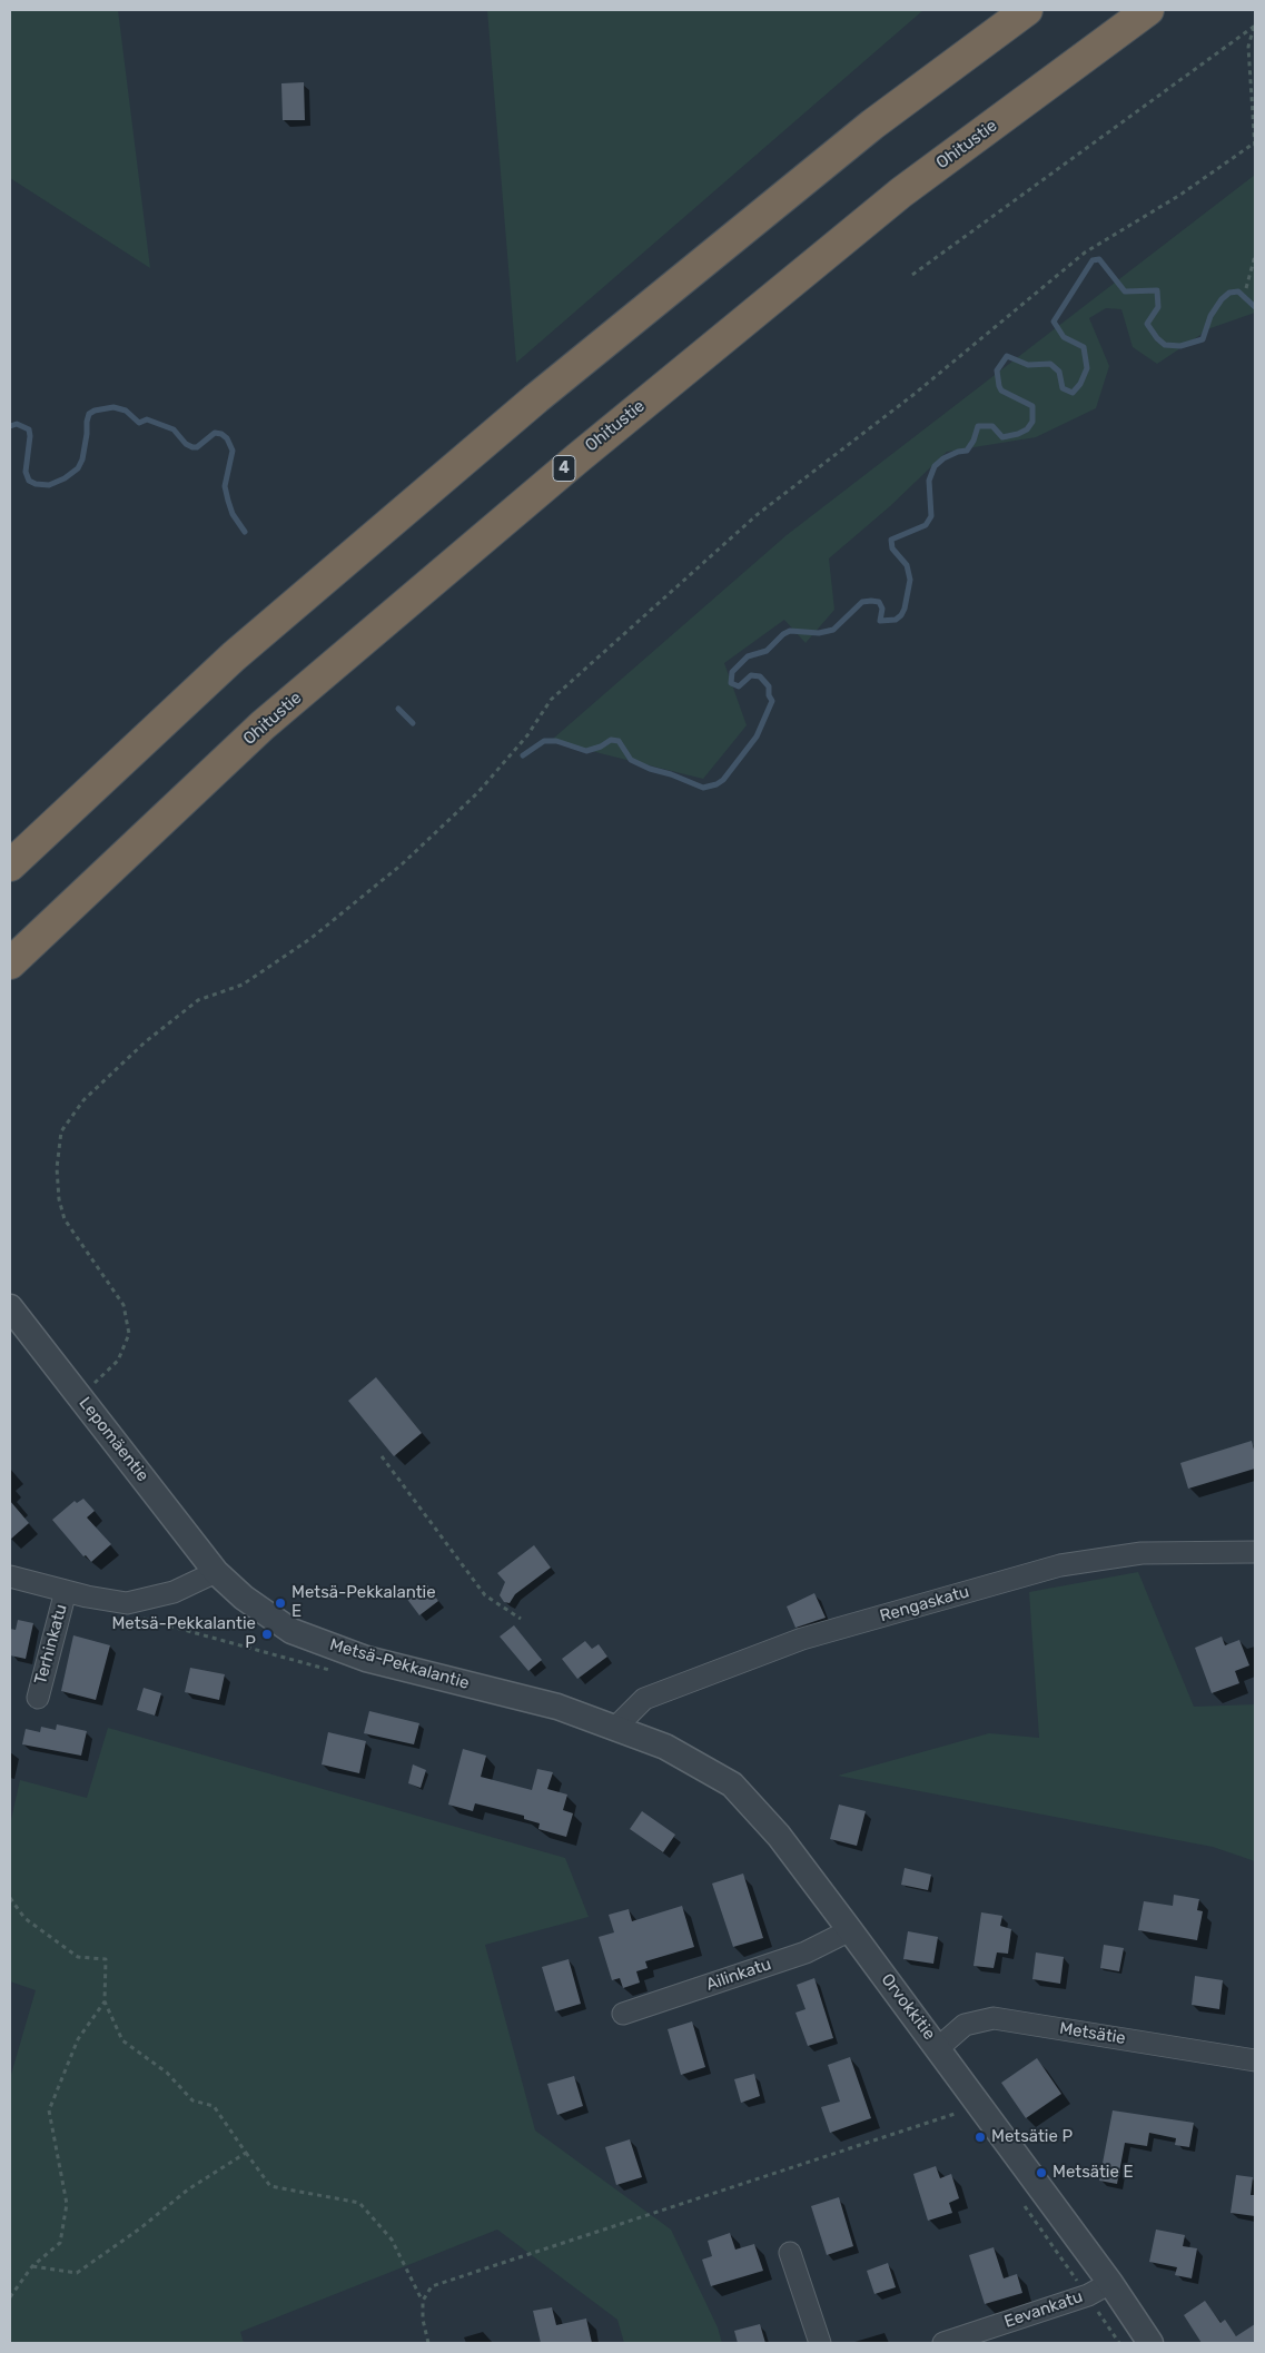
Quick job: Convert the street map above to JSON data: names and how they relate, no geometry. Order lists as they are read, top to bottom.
{
  "streets": {
    "highway": ["Ohitustie", "4"],
    "street": [
      "Lepomäentie",
      "Rengaskatu",
      "Terhinkatu",
      "Metsä-Pekkalantie",
      "Ailinkatu",
      "Orvokkitie",
      "Metsätie",
      "Eevankatu"
    ]
  },
  "crossings": [
    ["Lepomäentie", "Metsä-Pekkalantie"],
    ["Rengaskatu", "Metsä-Pekkalantie"],
    ["Rengaskatu", "Orvokkitie"],
    ["Metsä-Pekkalantie", "Orvokkitie"],
    ["Ailinkatu", "Orvokkitie"],
    ["Orvokkitie", "Metsätie"],
    ["Orvokkitie", "Eevankatu"]
  ],
  "places": [
    "Metsä-Pekkalantie E",
    "Metsä-Pekkalantie P",
    "Metsätie P",
    "Metsätie E"
  ]
}
